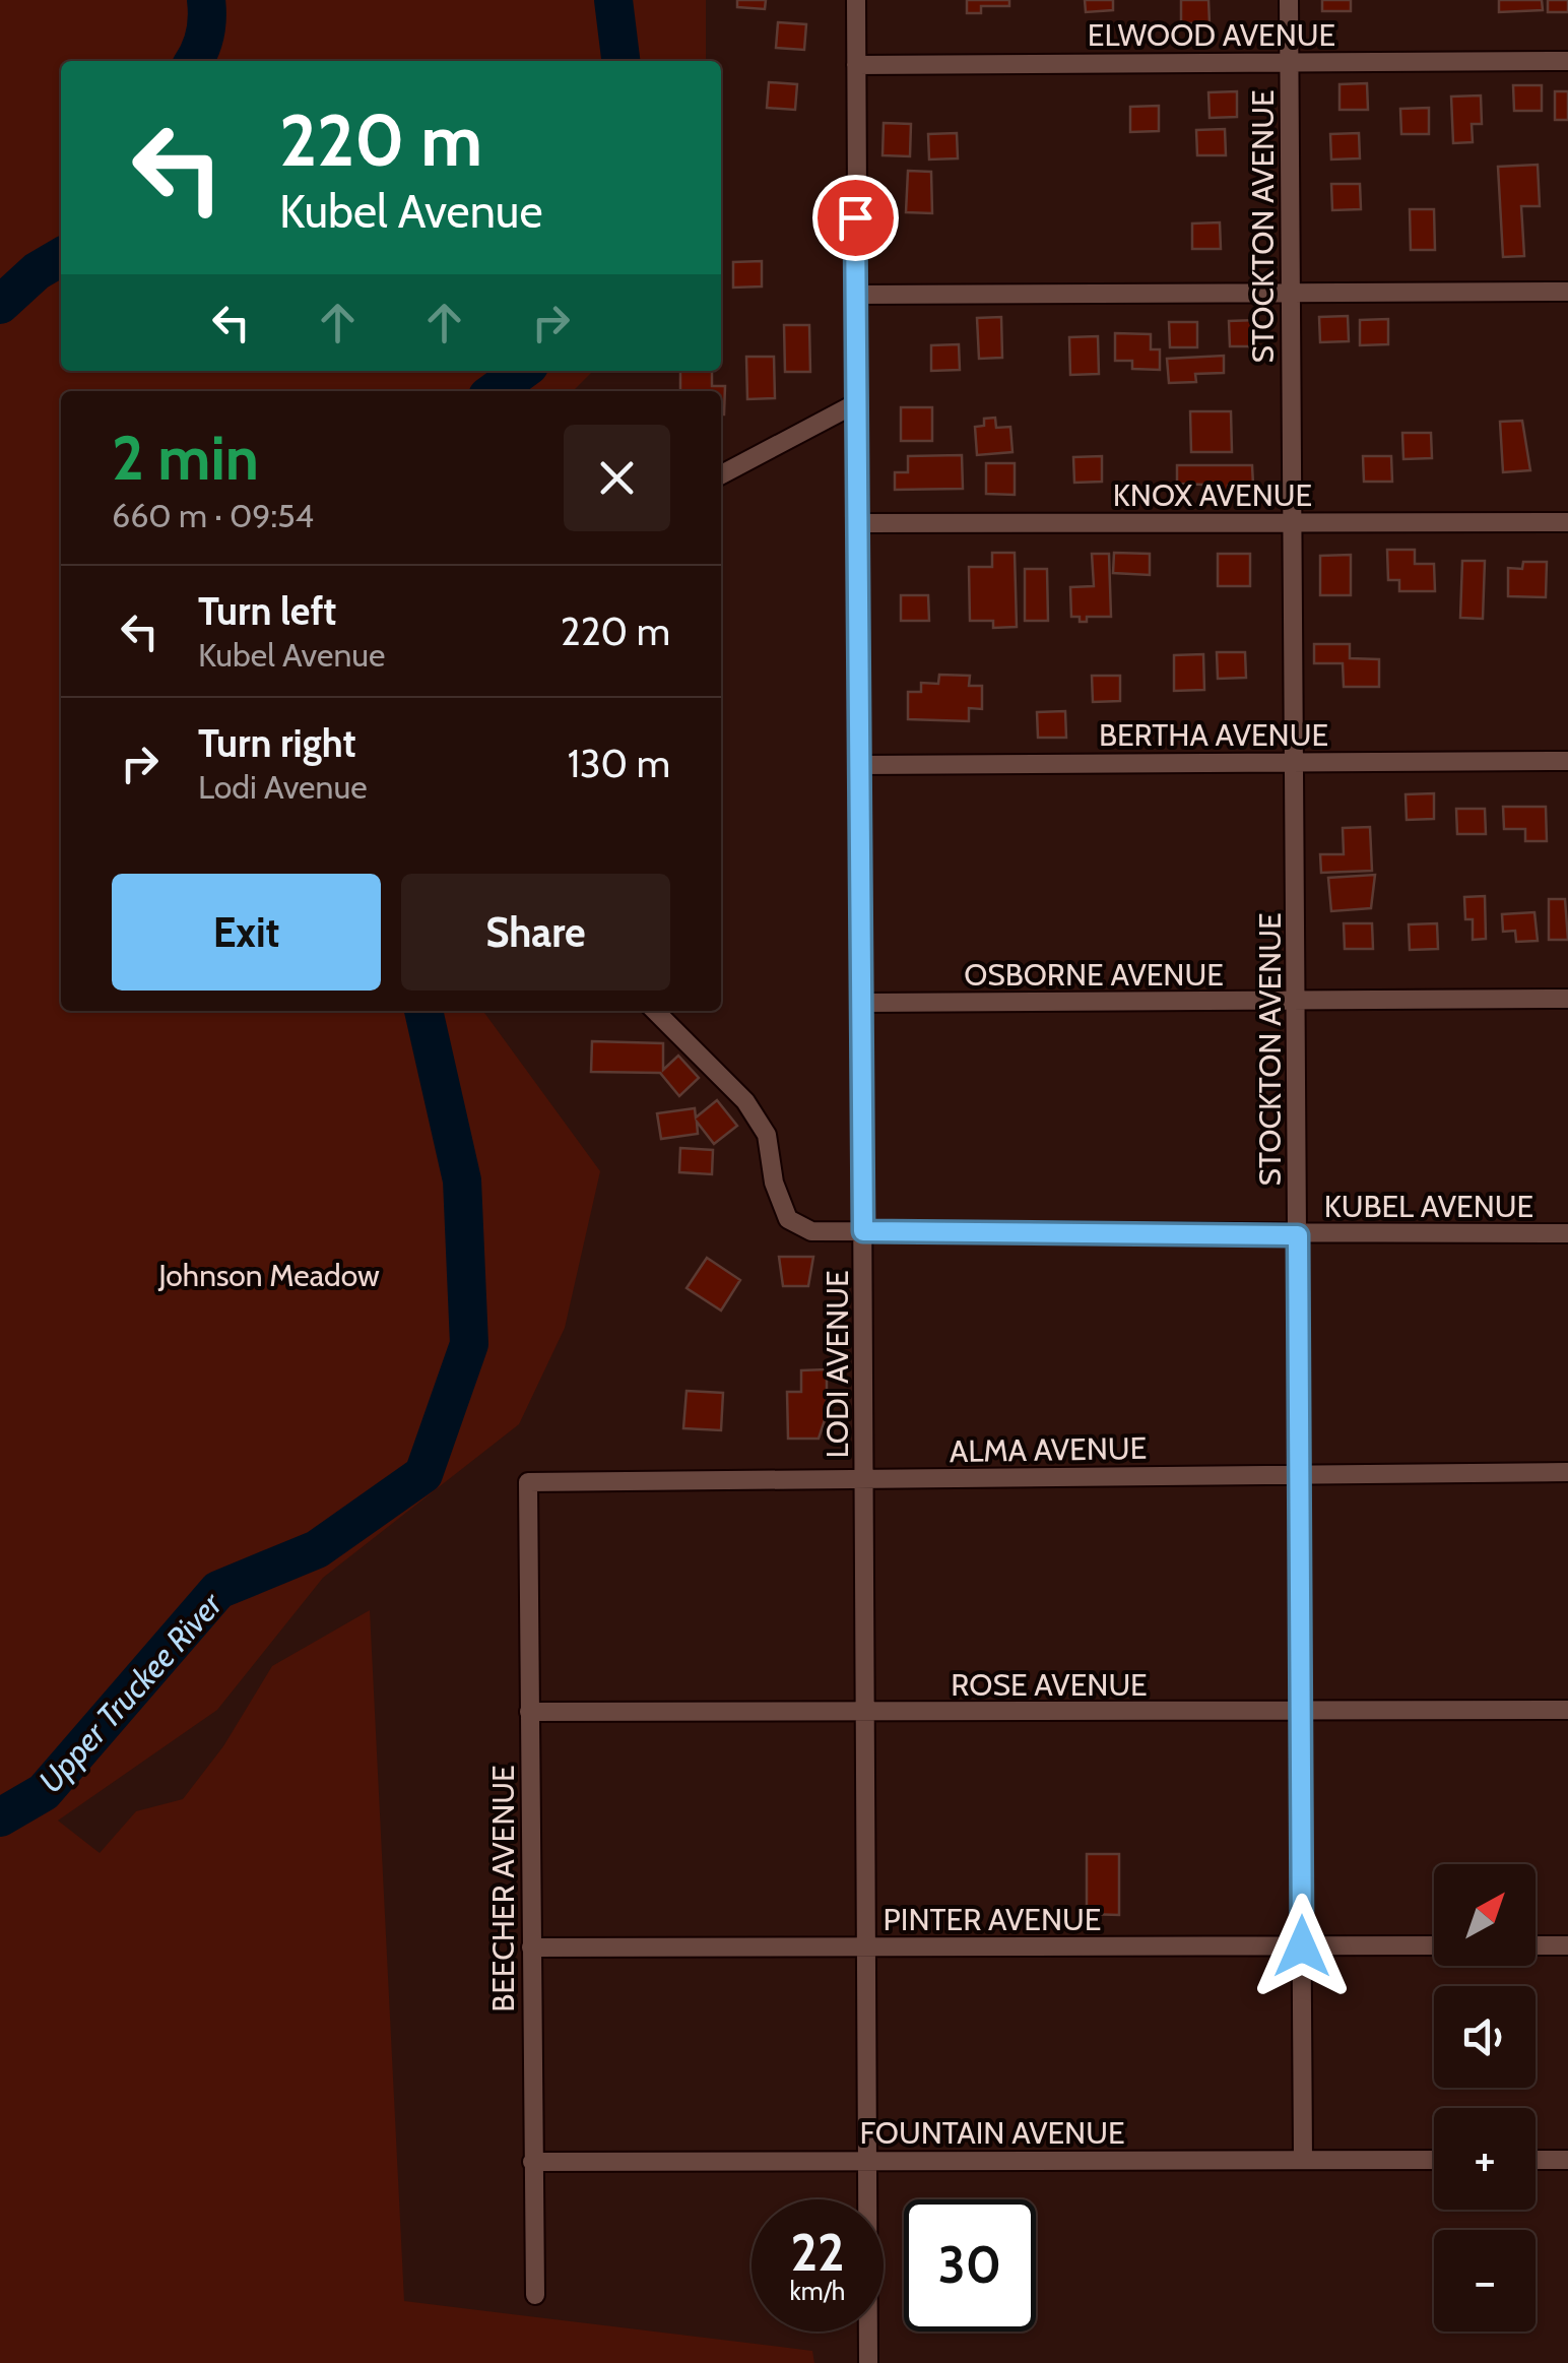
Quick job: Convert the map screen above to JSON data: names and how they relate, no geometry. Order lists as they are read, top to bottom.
{
  "streets": {
    "street": [
      "ELWOOD AVENUE",
      "STOCKTON AVENUE",
      "KNOX AVENUE",
      "BERTHA AVENUE",
      "OSBORNE AVENUE",
      "KUBEL AVENUE",
      "LODI AVENUE",
      "ALMA AVENUE",
      "ROSE AVENUE",
      "BEECHER AVENUE",
      "PINTER AVENUE",
      "FOUNTAIN AVENUE"
    ]
  },
  "crossings": [
    ["ELWOOD AVENUE", "STOCKTON AVENUE"],
    ["ELWOOD AVENUE", "LODI AVENUE"],
    ["STOCKTON AVENUE", "KNOX AVENUE"],
    ["STOCKTON AVENUE", "BERTHA AVENUE"],
    ["STOCKTON AVENUE", "OSBORNE AVENUE"],
    ["STOCKTON AVENUE", "KUBEL AVENUE"],
    ["STOCKTON AVENUE", "ALMA AVENUE"],
    ["STOCKTON AVENUE", "ROSE AVENUE"],
    ["STOCKTON AVENUE", "PINTER AVENUE"],
    ["STOCKTON AVENUE", "FOUNTAIN AVENUE"],
    ["KNOX AVENUE", "LODI AVENUE"],
    ["BERTHA AVENUE", "LODI AVENUE"],
    ["OSBORNE AVENUE", "LODI AVENUE"],
    ["KUBEL AVENUE", "LODI AVENUE"],
    ["LODI AVENUE", "ALMA AVENUE"],
    ["LODI AVENUE", "ROSE AVENUE"],
    ["LODI AVENUE", "PINTER AVENUE"],
    ["LODI AVENUE", "FOUNTAIN AVENUE"],
    ["ALMA AVENUE", "BEECHER AVENUE"],
    ["ROSE AVENUE", "BEECHER AVENUE"],
    ["BEECHER AVENUE", "PINTER AVENUE"],
    ["BEECHER AVENUE", "FOUNTAIN AVENUE"]
  ],
  "water": ["Upper Truckee River"],
  "parks": ["Johnson Meadow"],
  "north": "top right",
  "page": {
    "turn": ["220 m", "Kubel Avenue"],
    "heading": ["2 min", "660 m · 09:54"],
    "list": [
      {
        "name": "Turn left",
        "note": "Kubel Avenue",
        "value": "220 m"
      },
      {
        "name": "Turn right",
        "note": "Lodi Avenue",
        "value": "130 m"
      }
    ],
    "buttons": ["Exit", "Share"],
    "map_buttons": ["+", "−"],
    "speed": "22 km/h",
    "limit": "30"
  }
}
